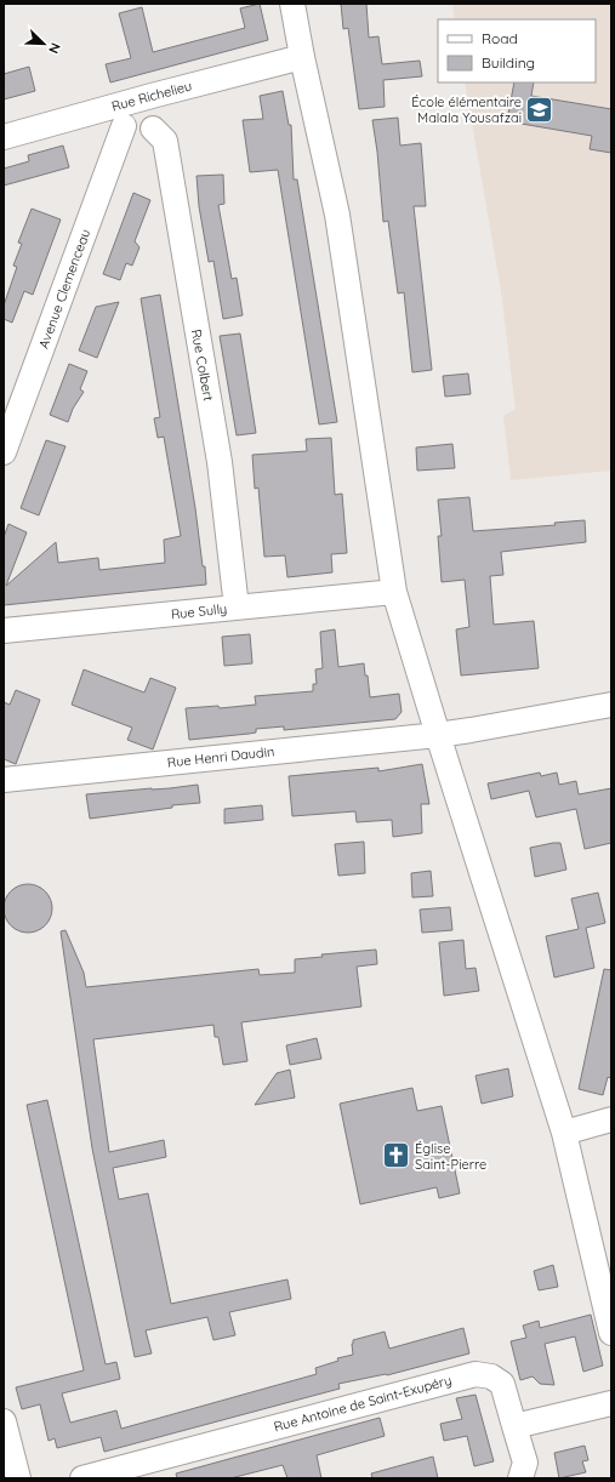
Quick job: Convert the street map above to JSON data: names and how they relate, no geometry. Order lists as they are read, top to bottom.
{
  "streets": {
    "street": [
      "Rue Richelieu",
      "Avenue Clemenceau",
      "Rue Colbert",
      "Rue Sully",
      "Rue Henri Daudin",
      "Rue Antoine de Saint-Exupéry"
    ]
  },
  "crossings": [
    ["Rue Richelieu", "Avenue Clemenceau"],
    ["Rue Richelieu", "Rue Colbert"],
    ["Avenue Clemenceau", "Rue Colbert"],
    ["Rue Colbert", "Rue Sully"]
  ],
  "places": {
    "school or university": ["École élémentaire Malala Yousafzai"],
    "church": ["Église Saint-Pierre"]
  },
  "legend": ["Road", "Building"],
  "north": "bottom right"
}
